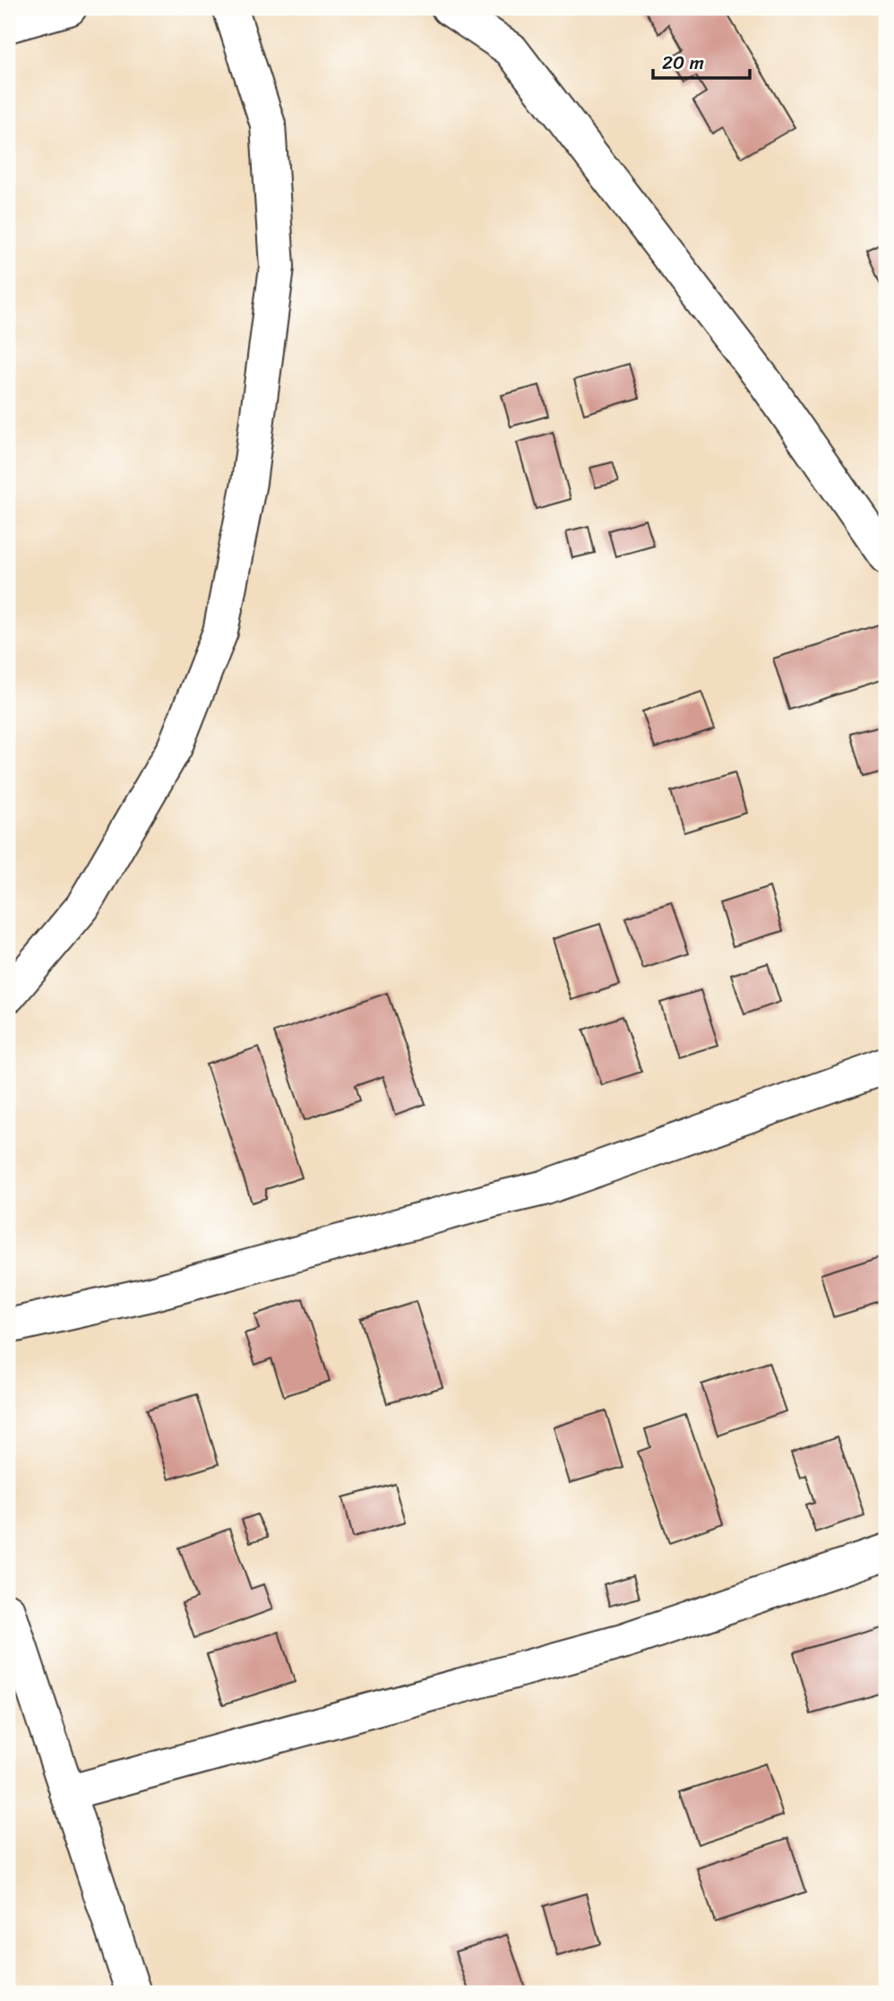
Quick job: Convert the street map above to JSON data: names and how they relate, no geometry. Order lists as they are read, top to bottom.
{
  "scale_bar": "20 m"
}
